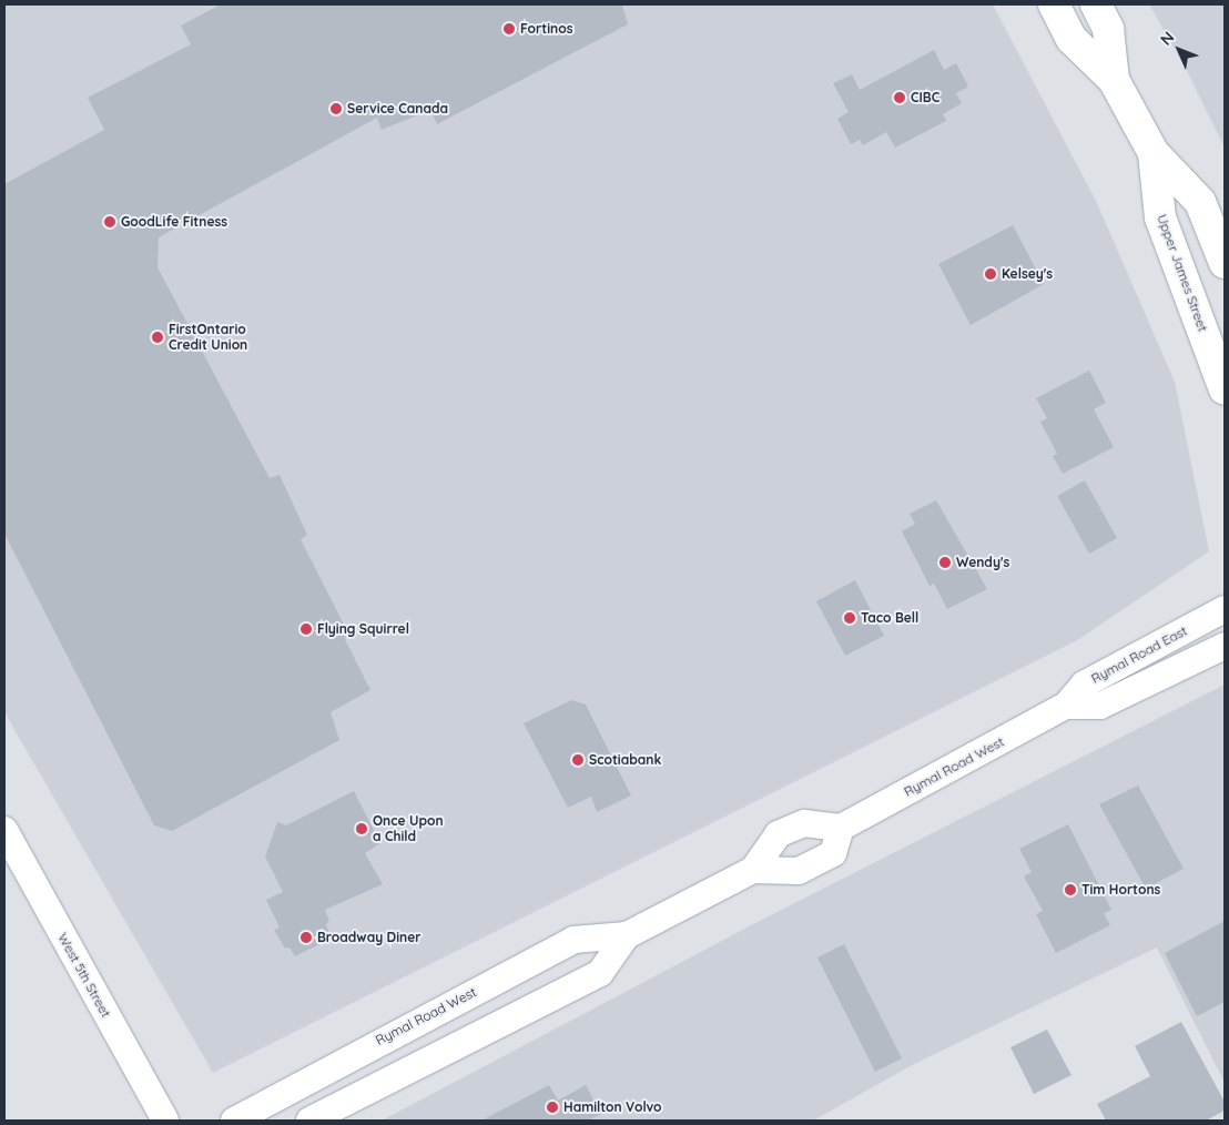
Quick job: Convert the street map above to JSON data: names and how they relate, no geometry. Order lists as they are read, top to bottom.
{
  "streets": {
    "main road": [
      "Upper James Street",
      "Rymal Road East",
      "Rymal Road West",
      "West 5th Street"
    ]
  },
  "crossings": [
    ["Rymal Road East", "Rymal Road West"]
  ],
  "places": [
    "Fortinos",
    "CIBC",
    "Service Canada",
    "GoodLife Fitness",
    "Kelsey's",
    "FirstOntario Credit Union",
    "Wendy's",
    "Taco Bell",
    "Flying Squirrel",
    "Scotiabank",
    "Once Upon a Child",
    "Tim Hortons",
    "Broadway Diner",
    "Hamilton Volvo"
  ],
  "north": "top left"
}
